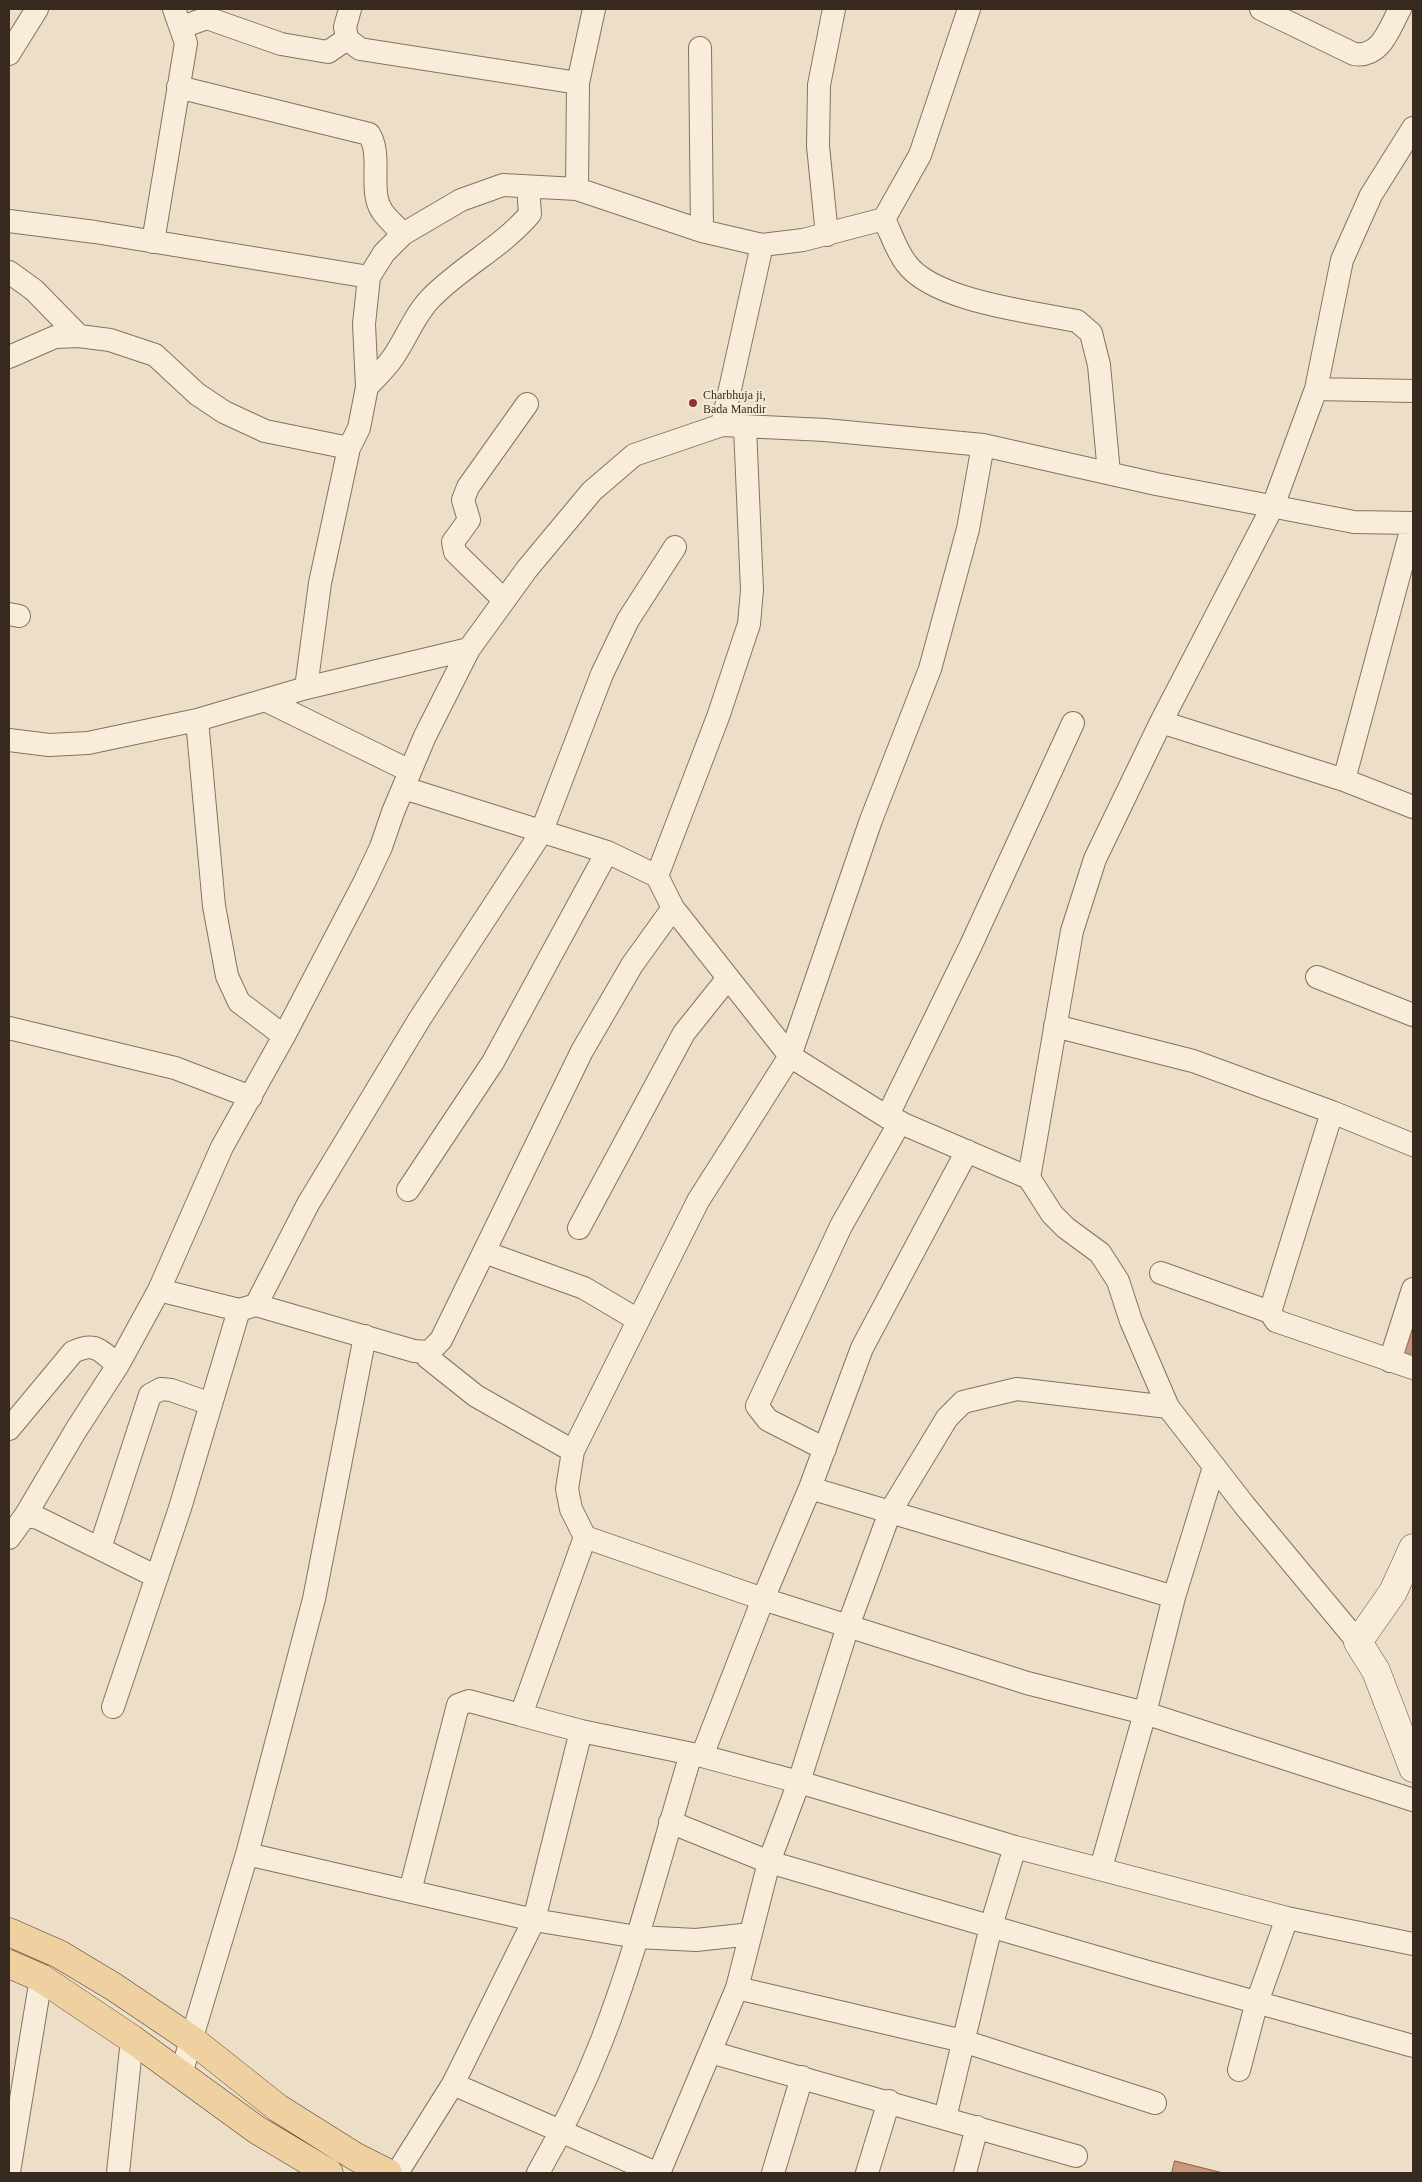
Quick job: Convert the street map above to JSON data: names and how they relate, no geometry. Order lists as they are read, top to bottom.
{
  "places": ["Charbhuja ji, Bada Mandir"]
}
